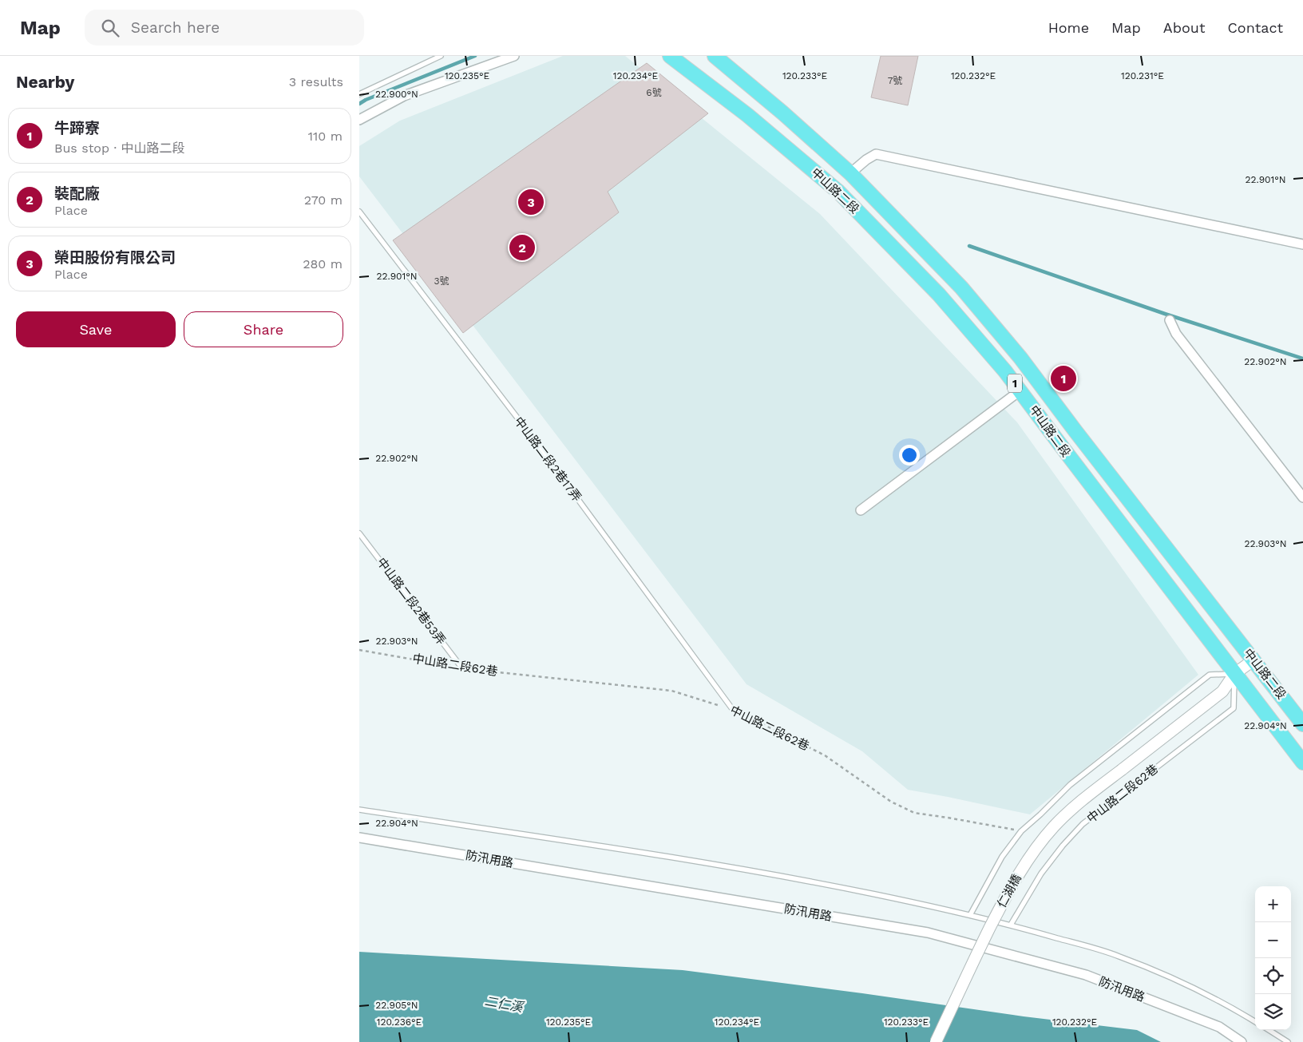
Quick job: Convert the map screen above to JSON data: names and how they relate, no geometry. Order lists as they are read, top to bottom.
{
  "streets": {
    "main road": ["中山路二段", "1"],
    "street": ["中山路二段62巷", "防汛用路", "仁湖橋"],
    "lane": ["中山路二段2巷17弄", "中山路二段2巷53弄"]
  },
  "crossings": [
    ["中山路二段", "中山路二段62巷"],
    ["中山路二段2巷17弄", "中山路二段62巷"],
    ["中山路二段2巷53弄", "中山路二段62巷"],
    ["中山路二段62巷", "仁湖橋"]
  ],
  "water": ["二仁溪"],
  "house_numbers": ["7號", "6號", "3號"],
  "page": {
    "header": "Map",
    "search": "Search here",
    "nav": [
      "Home",
      "Map",
      "About",
      "Contact"
    ],
    "heading": ["Nearby", "3 results"],
    "list": [
      {
        "mark": "1",
        "name": "牛蹄寮",
        "note": "Bus stop · 中山路二段",
        "value": "110 m"
      },
      {
        "mark": "2",
        "name": "裝配廠",
        "note": "Place",
        "value": "270 m"
      },
      {
        "mark": "3",
        "name": "榮田股份有限公司",
        "note": "Place",
        "value": "280 m"
      }
    ],
    "pins": ["3", "2", "1"],
    "buttons": ["Save", "Share"],
    "map_buttons": ["+", "−"]
  },
  "coordinates": [
    "120.235°E",
    "120.234°E",
    "120.233°E",
    "120.232°E",
    "120.231°E",
    "22.900°N",
    "22.901°N",
    "22.902°N",
    "22.903°N",
    "22.904°N",
    "22.905°N",
    "120.236°E"
  ]
}
